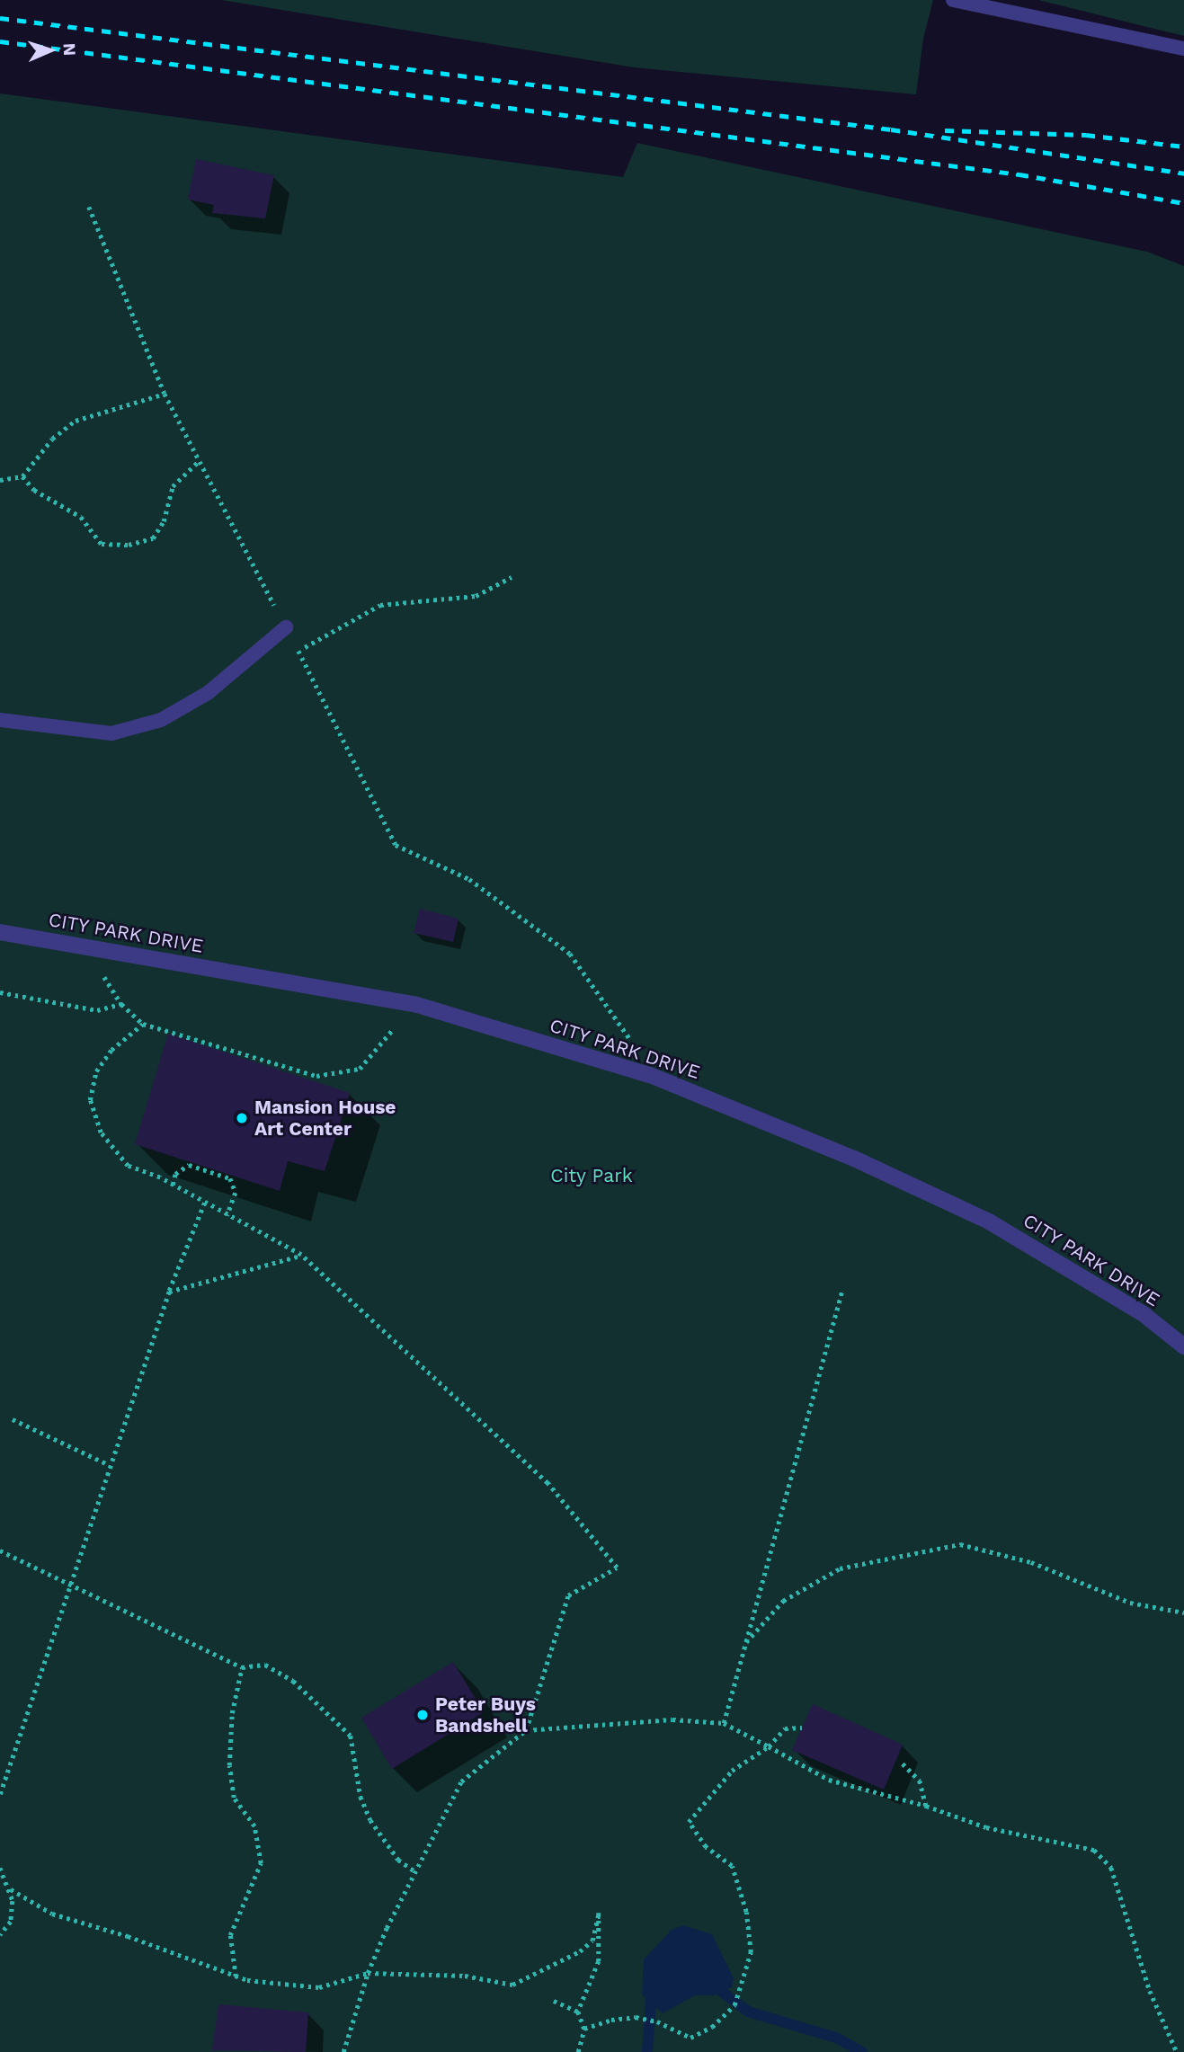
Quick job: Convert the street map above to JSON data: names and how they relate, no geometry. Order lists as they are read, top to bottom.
{
  "streets": {
    "street": ["CITY PARK DRIVE"]
  },
  "parks": ["City Park"],
  "places": ["Mansion House Art Center", "Peter Buys Bandshell"],
  "north": "right"
}
